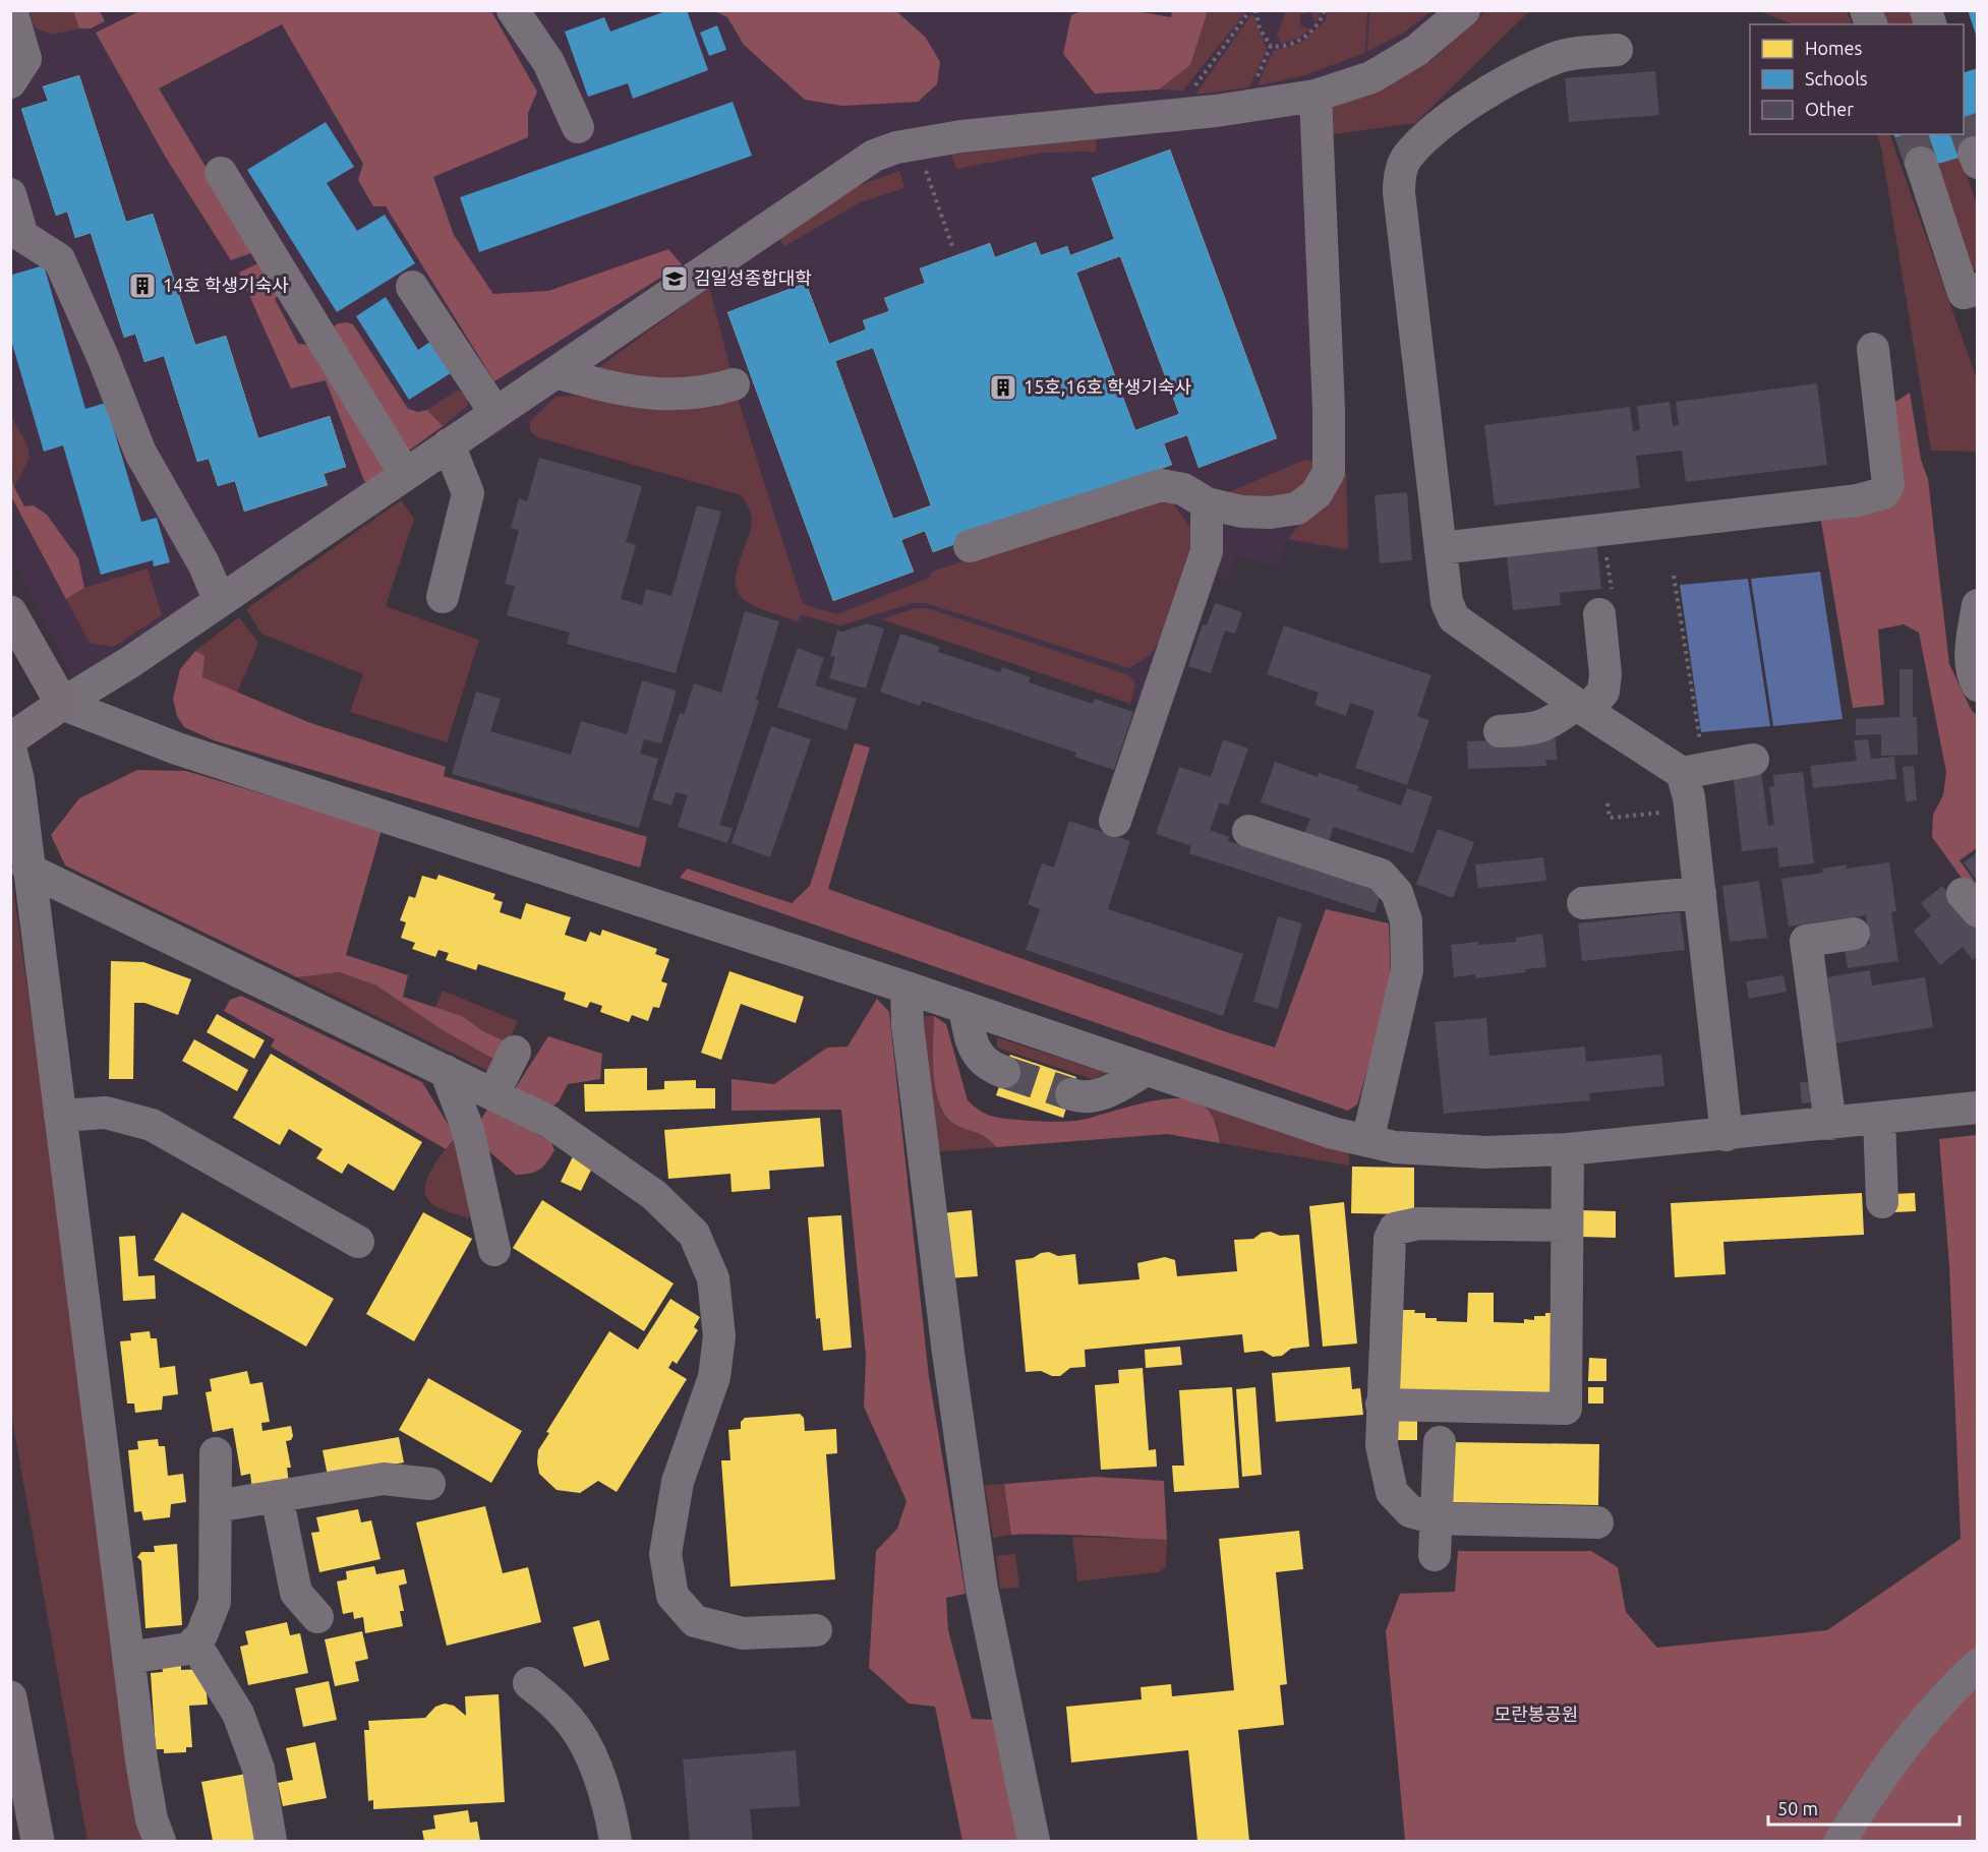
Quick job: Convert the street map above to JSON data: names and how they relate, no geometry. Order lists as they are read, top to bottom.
{
  "parks": ["모란봉공원"],
  "places": {
    "school or university": ["김일성종합대학"],
    "building": ["14호 학생기숙사", "15호,16호 학생기숙사"]
  },
  "legend": ["Homes", "Schools", "Other"],
  "scale_bar": "50 m"
}
